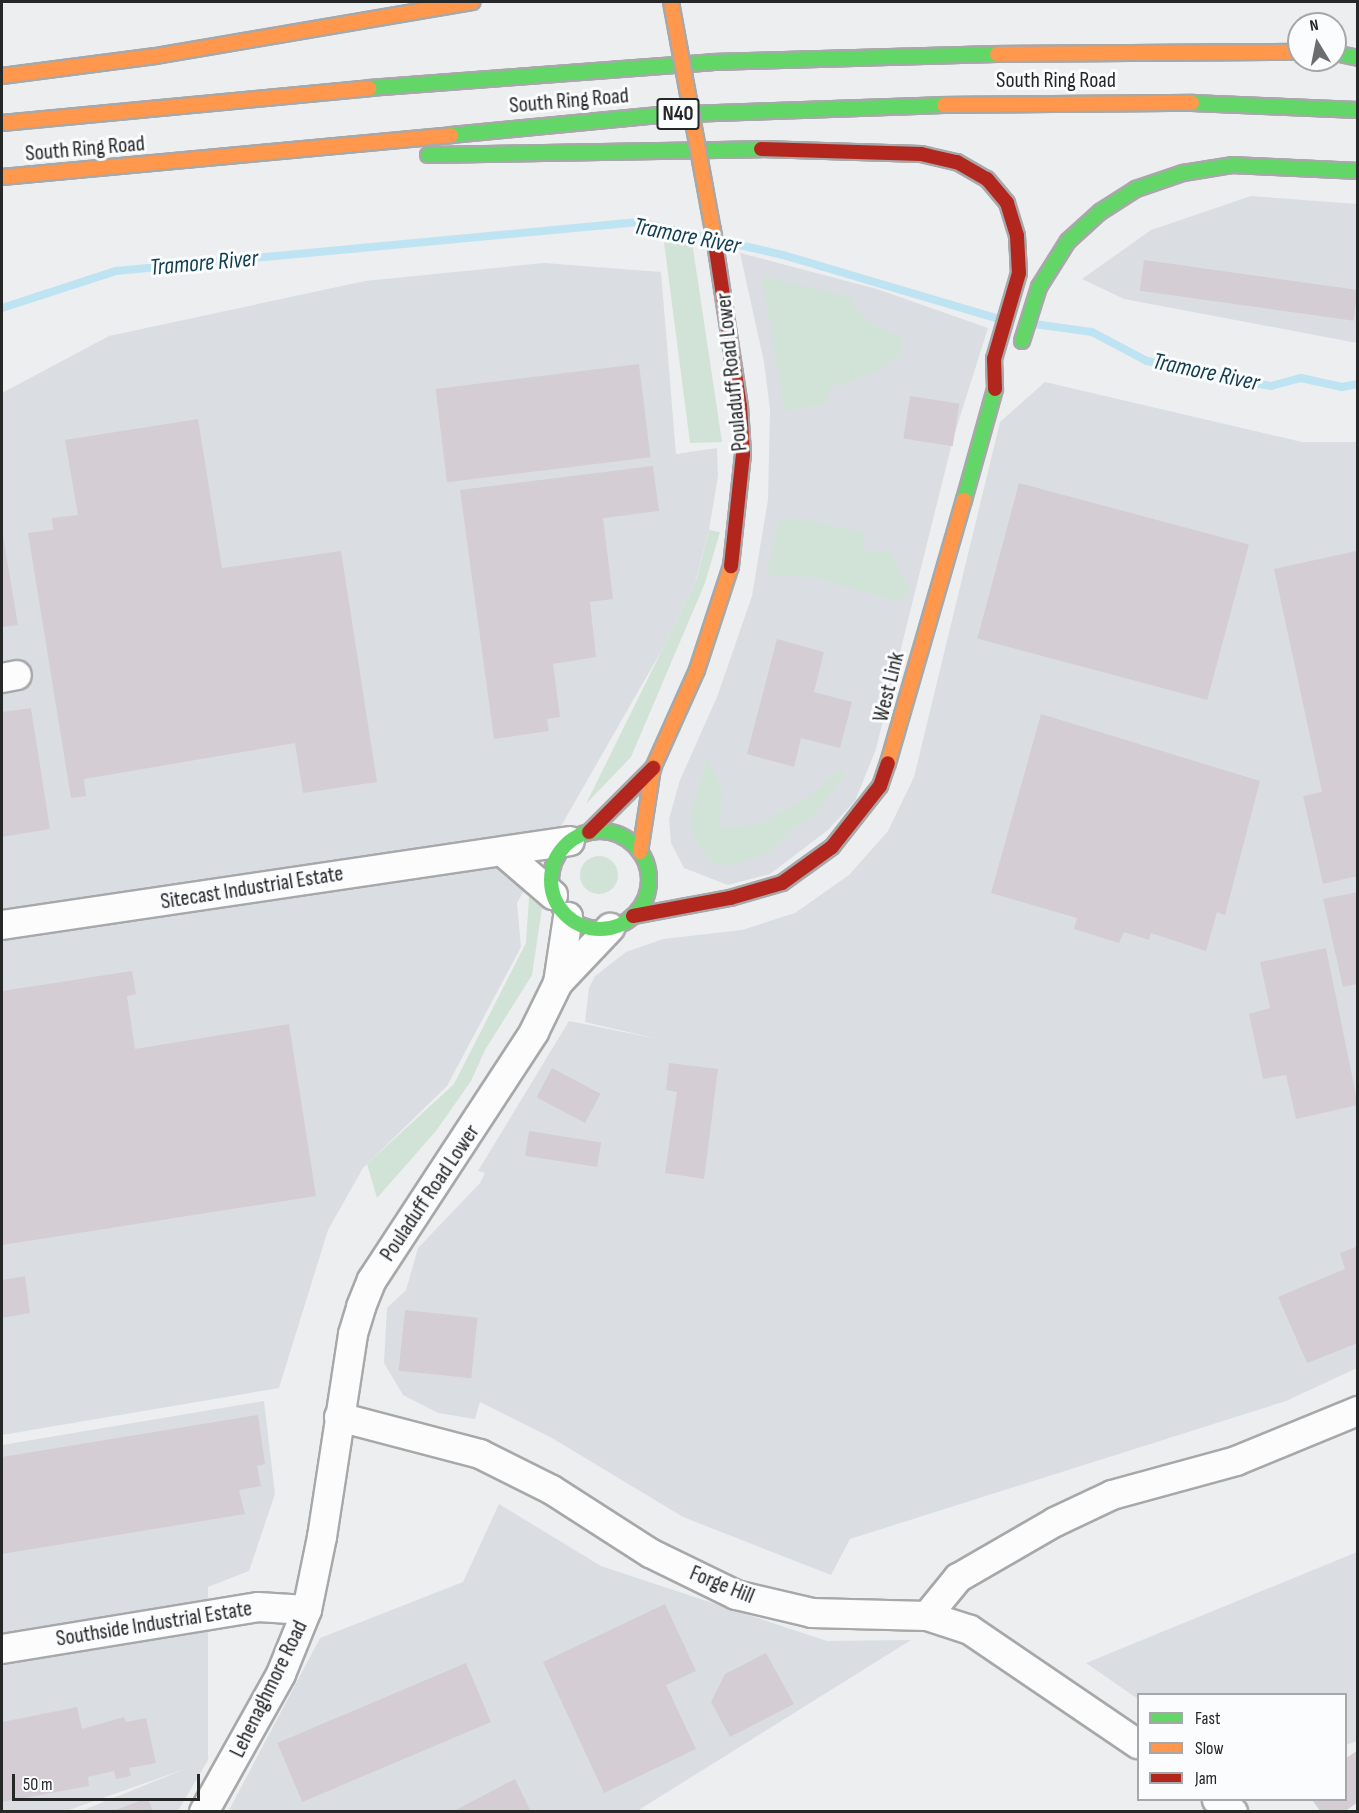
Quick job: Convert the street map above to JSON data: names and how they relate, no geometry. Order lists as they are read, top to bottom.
{
  "streets": {
    "main road": [
      "South Ring Road",
      "N40",
      "Pouladuff Road Lower",
      "West Link"
    ],
    "street": [
      "Sitecast Industrial Estate",
      "Forge Hill",
      "Southside Industrial Estate",
      "Lehenaghmore Road"
    ]
  },
  "crossings": [
    ["Pouladuff Road Lower", "West Link"],
    ["Pouladuff Road Lower", "Sitecast Industrial Estate"],
    ["Pouladuff Road Lower", "Forge Hill"],
    ["Pouladuff Road Lower", "Lehenaghmore Road"],
    ["West Link", "Sitecast Industrial Estate"],
    ["Forge Hill", "Lehenaghmore Road"],
    ["Southside Industrial Estate", "Lehenaghmore Road"]
  ],
  "water": ["Tramore River"],
  "legend": ["Fast", "Slow", "Jam"],
  "scale_bar": "50 m",
  "north": "top"
}
